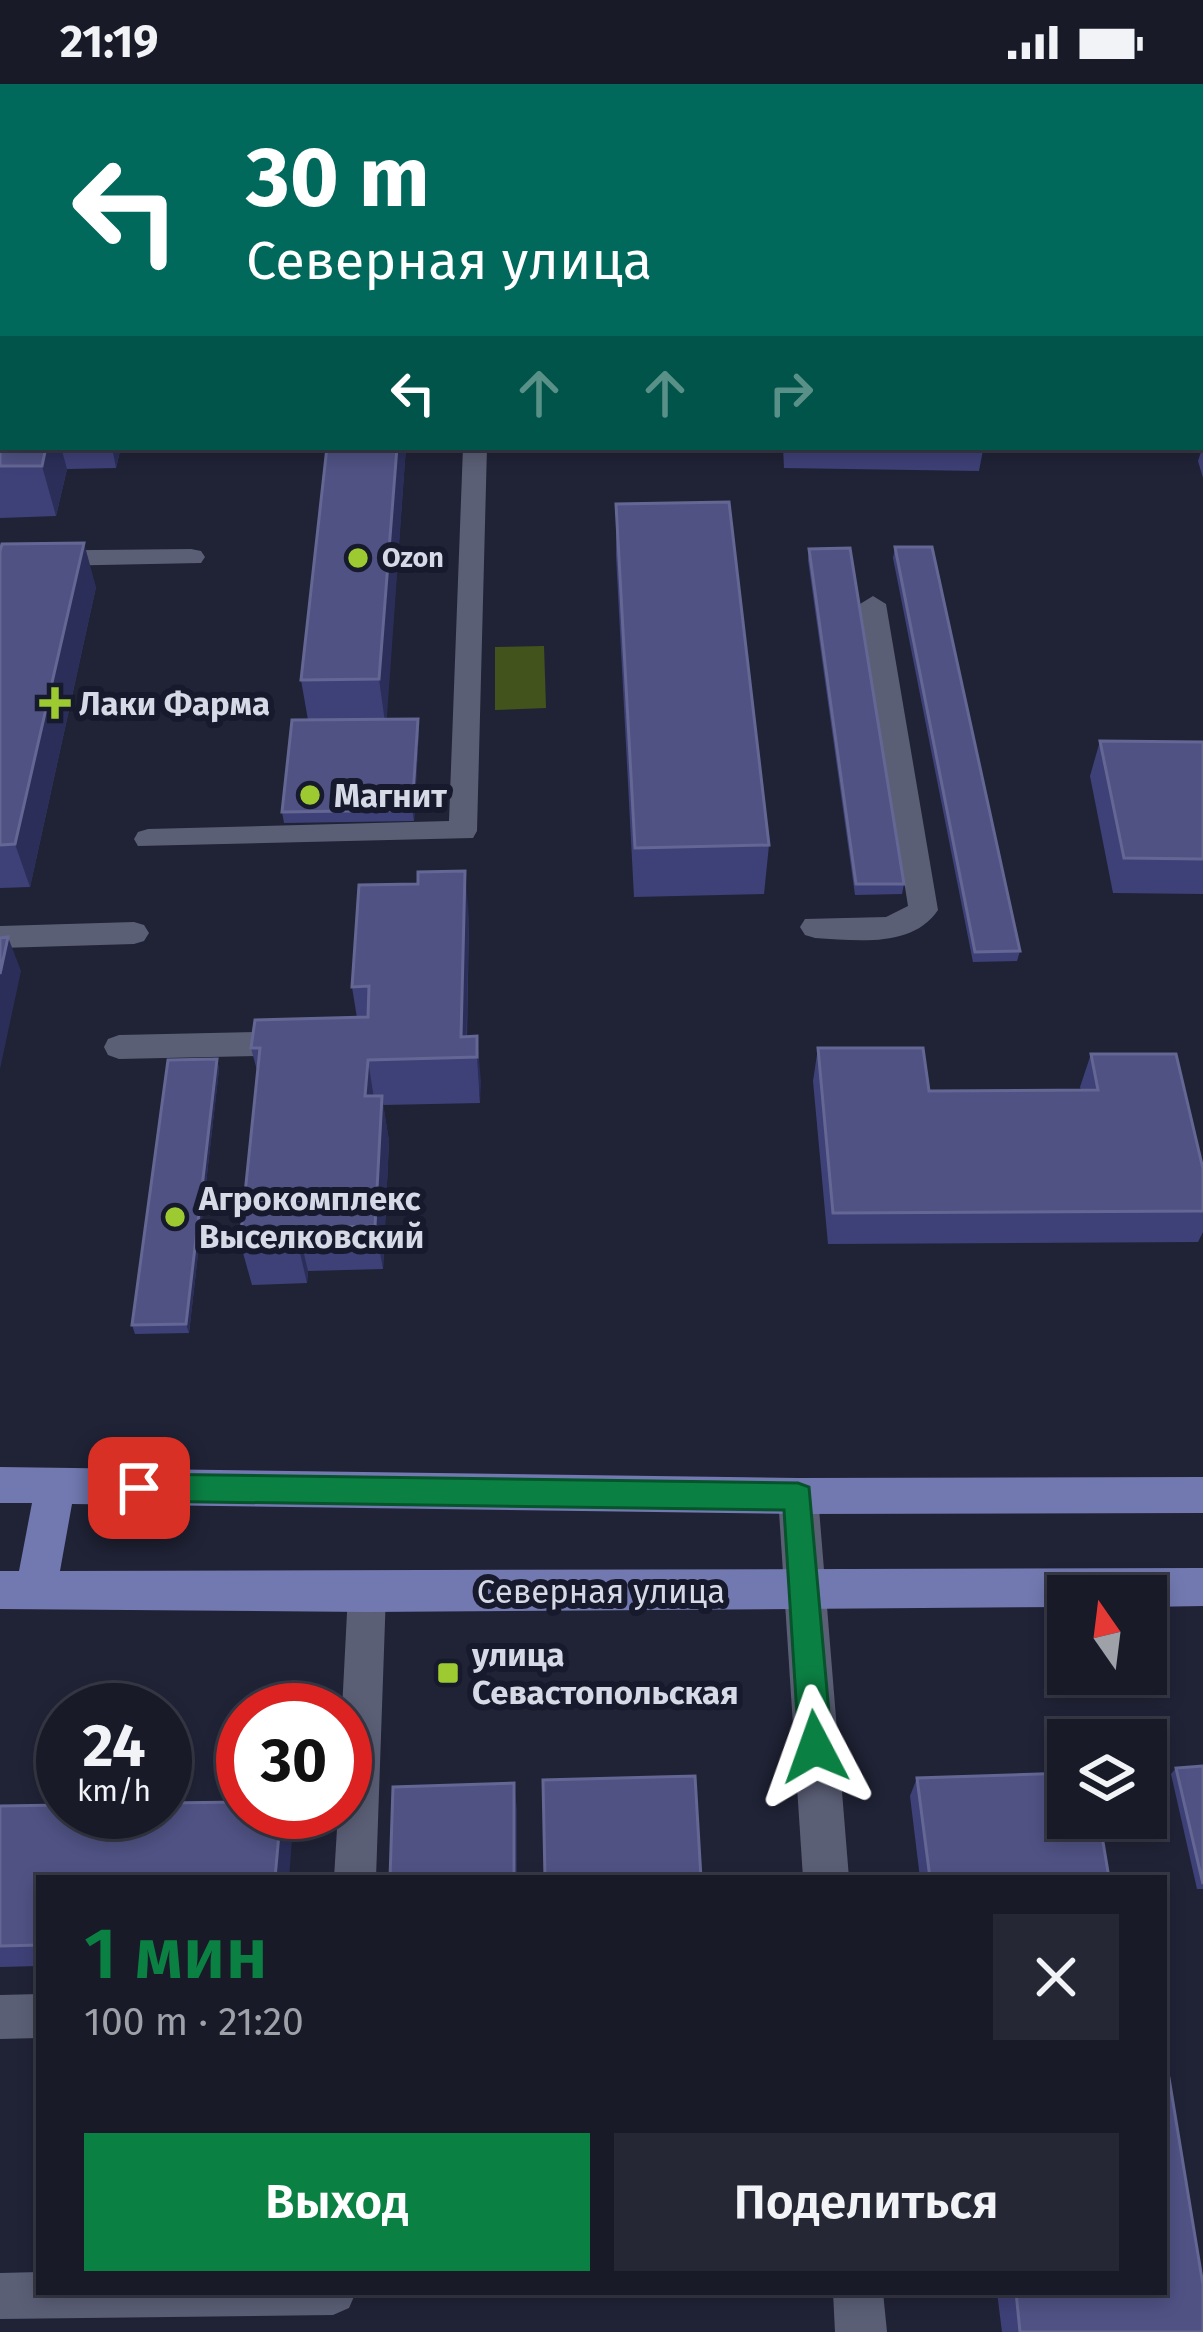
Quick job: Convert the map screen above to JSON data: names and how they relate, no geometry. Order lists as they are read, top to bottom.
{
  "streets": {
    "main road": ["Северная улица"]
  },
  "places": {
    "other": ["Ozon", "Магнит", "Агрокомплекс Выселковский"],
    "health": ["Лаки Фарма"],
    "transit": ["улица Севастопольская"]
  },
  "north": "top",
  "page": {
    "status": "21:19",
    "turn": ["30 m", "Северная улица"],
    "speed": "24 km/h",
    "limit": "30",
    "heading": ["1 мин", "100 m · 21:20"],
    "buttons": ["Выход", "Поделиться"]
  }
}
